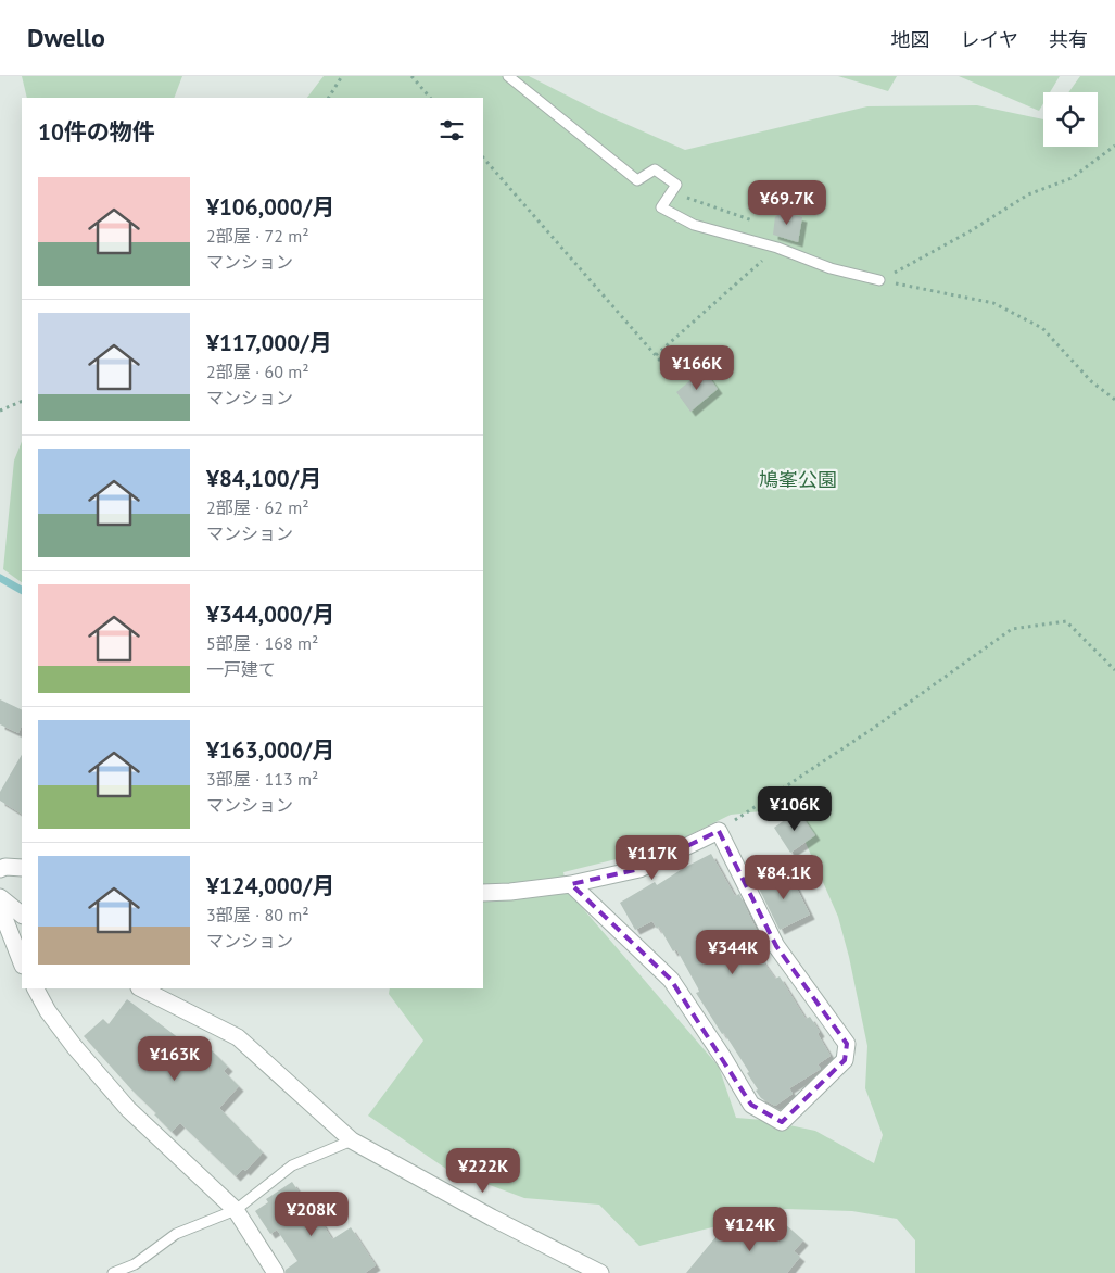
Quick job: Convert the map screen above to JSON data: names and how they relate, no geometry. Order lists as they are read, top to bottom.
{
  "parks": ["鳩峯公園"],
  "page": {
    "header": "Dwello",
    "nav": ["地図", "レイヤ", "共有"],
    "heading": "10件の物件",
    "list": [
      {
        "name": "¥106,000/月",
        "note": "2部屋 · 72 m² · マンション"
      },
      {
        "name": "¥117,000/月",
        "note": "2部屋 · 60 m² · マンション"
      },
      {
        "name": "¥84,100/月",
        "note": "2部屋 · 62 m² · マンション"
      },
      {
        "name": "¥344,000/月",
        "note": "5部屋 · 168 m² · 一戸建て"
      },
      {
        "name": "¥163,000/月",
        "note": "3部屋 · 113 m² · マンション"
      },
      {
        "name": "¥124,000/月",
        "note": "3部屋 · 80 m² · マンション"
      }
    ],
    "price": [
      "¥69.7K",
      "¥166K",
      "¥106K",
      "¥117K",
      "¥84.1K",
      "¥344K",
      "¥163K",
      "¥222K",
      "¥208K",
      "¥124K"
    ]
  }
}
